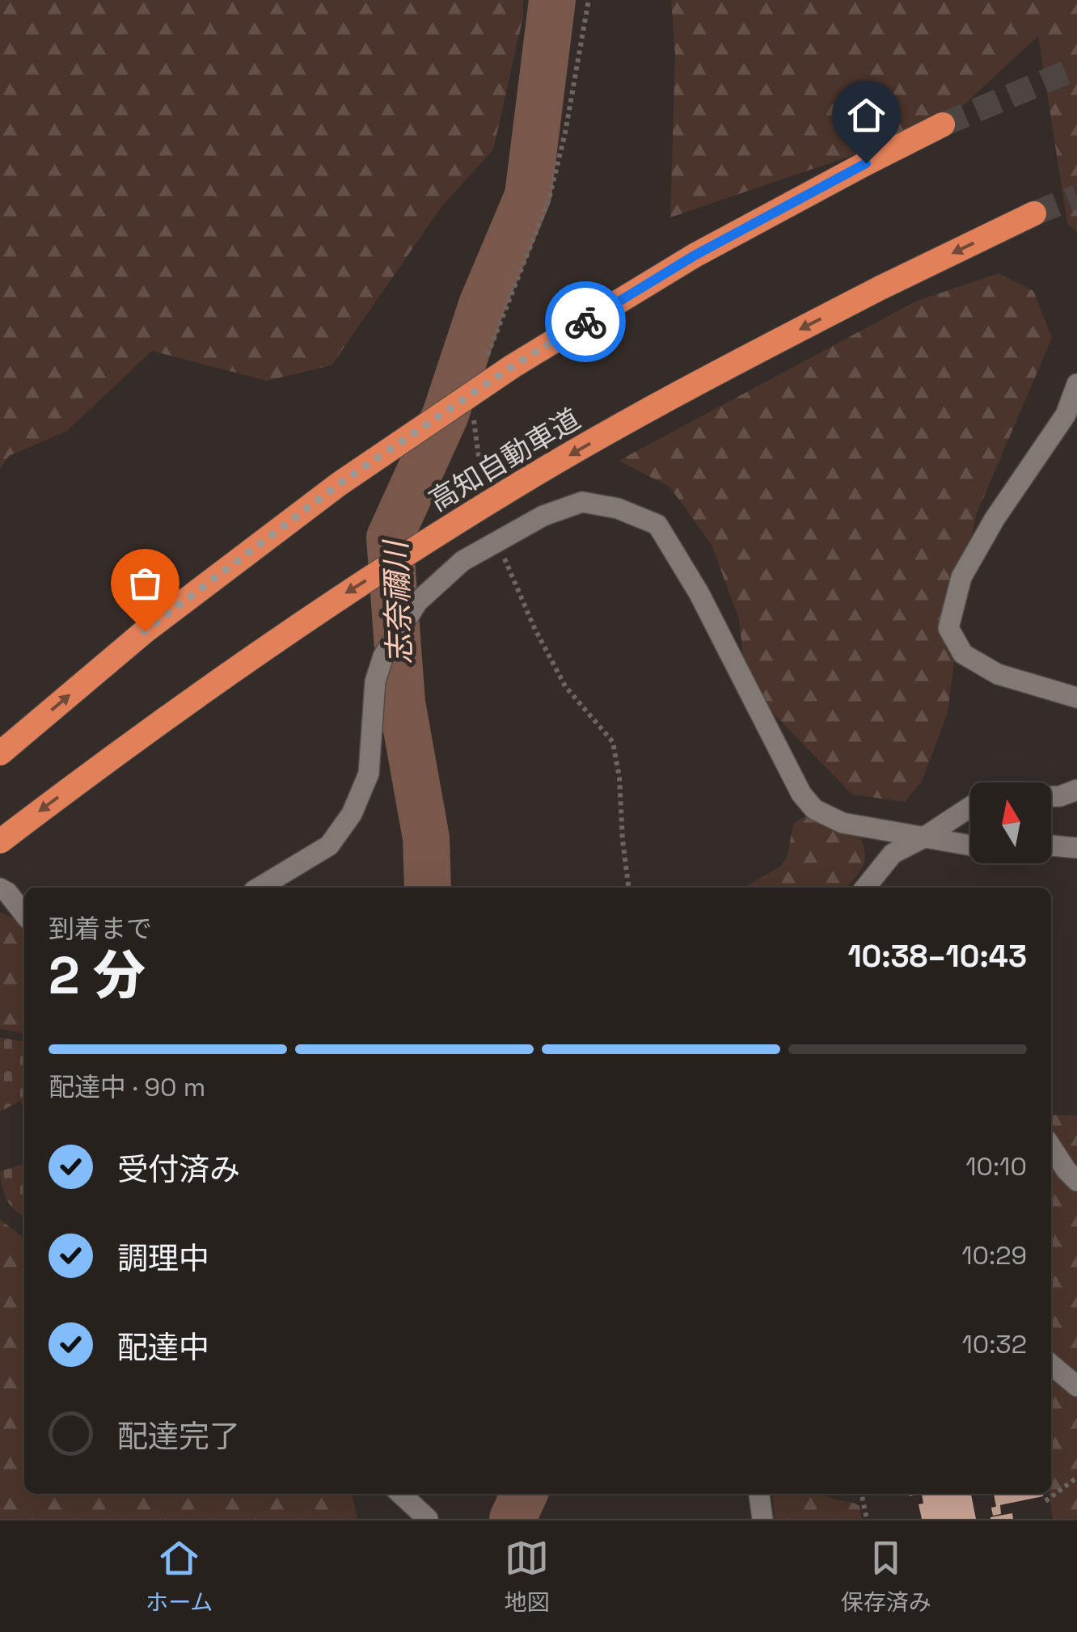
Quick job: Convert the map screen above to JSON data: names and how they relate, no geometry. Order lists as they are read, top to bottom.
{
  "streets": {
    "highway": ["高知自動車道"]
  },
  "water": ["志奈禰川"],
  "north": "top",
  "page": {
    "heading": ["2 分", "到着まで", "10:38–10:43"],
    "bar": "配達中 · 90 m",
    "list": [
      ["受付済み", "10:10"],
      ["調理中", "10:29"],
      ["配達中", "10:32"],
      "配達完了"
    ],
    "tabs": ["ホーム", "地図", "保存済み"]
  }
}
